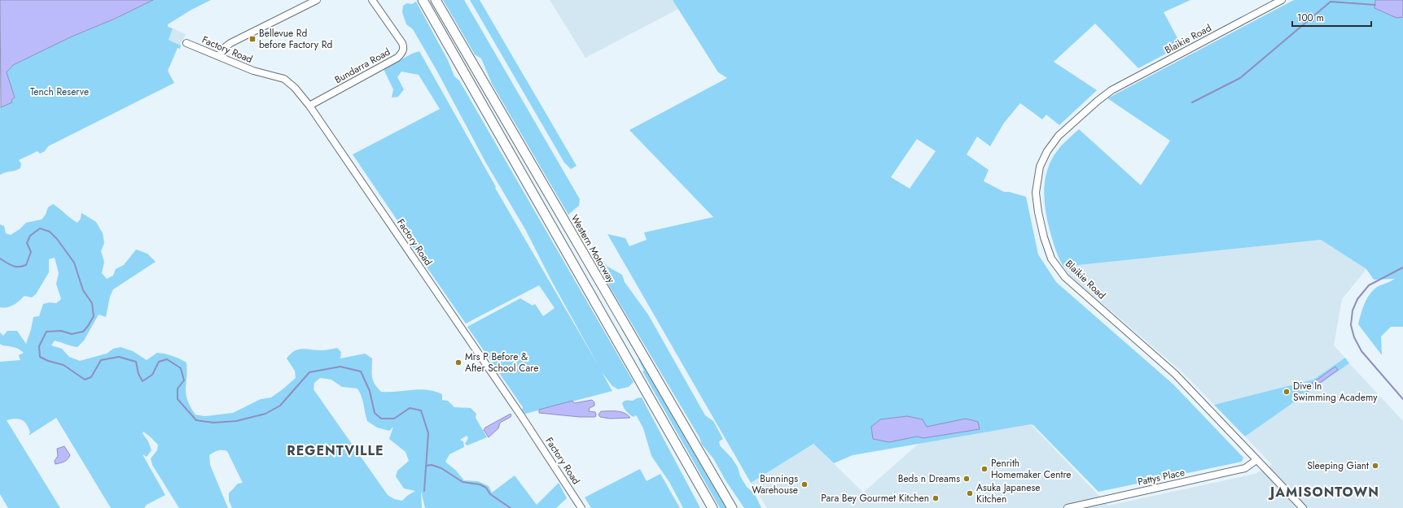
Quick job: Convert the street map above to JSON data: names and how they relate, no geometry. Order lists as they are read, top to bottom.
{
  "streets": {
    "highway": ["Western Motorway"],
    "street": [
      "Blaikie Road",
      "Factory Road",
      "Bundarra Road",
      "Pattys Place"
    ]
  },
  "crossings": [
    ["Blaikie Road", "Pattys Place"],
    ["Factory Road", "Bundarra Road"]
  ],
  "districts": ["REGENTVILLE", "JAMISONTOWN"],
  "parks": ["Tench Reserve"],
  "places": {
    "transit": ["Bellevue Rd before Factory Rd"],
    "other": [
      "Mrs P Before & After School Care",
      "Dive In Swimming Academy",
      "Sleeping Giant",
      "Penrith Homemaker Centre",
      "Beds n Dreams",
      "Bunnings Warehouse",
      "Asuka Japanese Kitchen",
      "Para Bey Gourmet Kitchen"
    ]
  },
  "scale_bar": "100 m"
}
